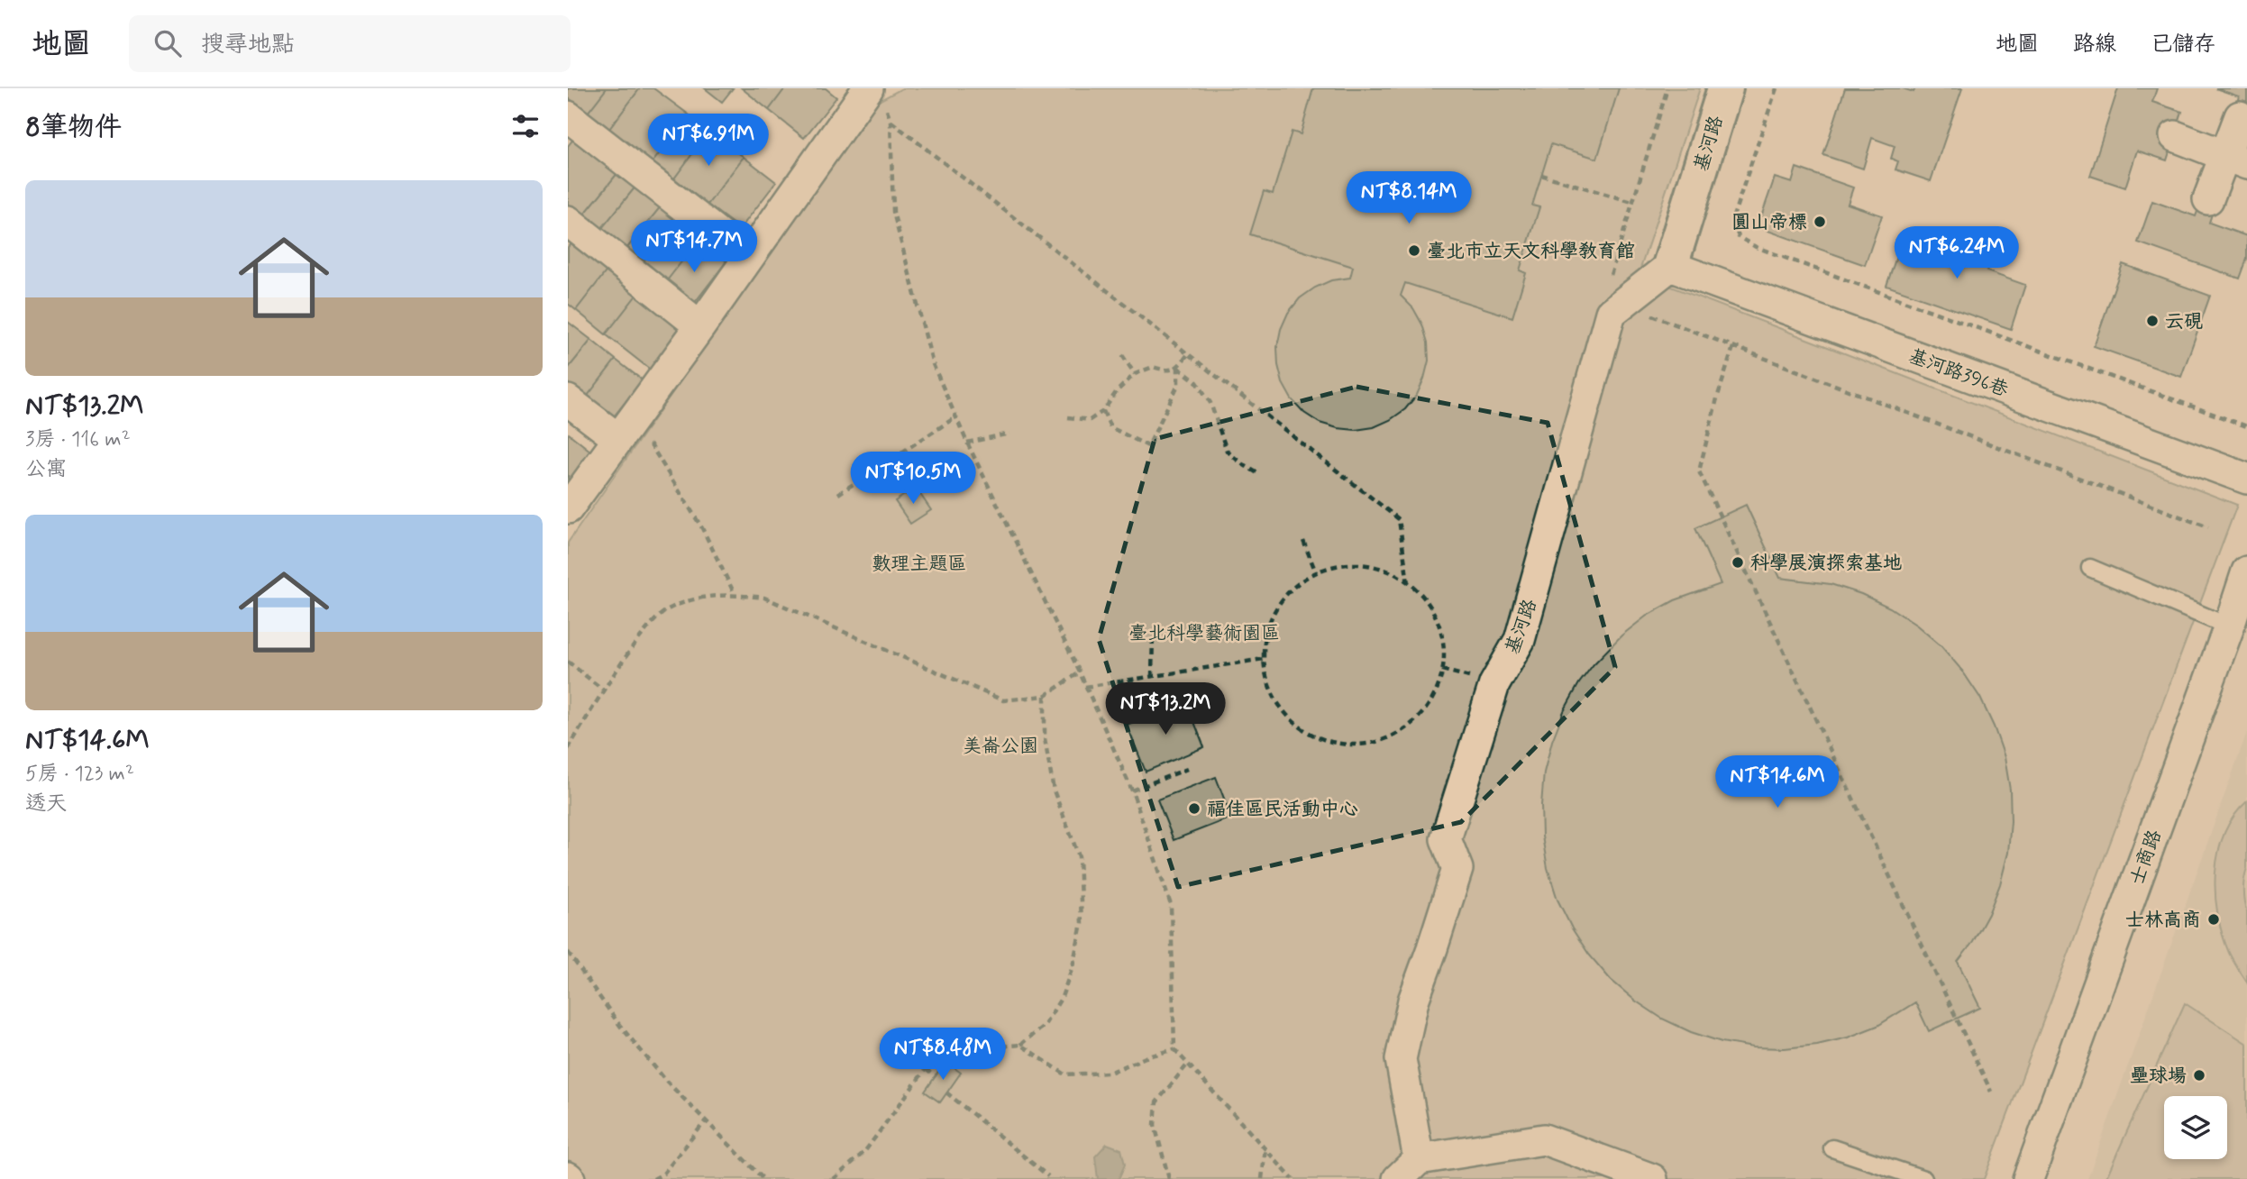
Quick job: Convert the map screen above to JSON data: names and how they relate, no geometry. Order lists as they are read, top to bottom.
{
  "streets": {
    "street": ["基河路", "基河路396巷", "士商路"]
  },
  "crossings": [
    ["基河路", "基河路396巷"]
  ],
  "parks": ["數理主題區", "臺北科學藝術園區", "美崙公園"],
  "places": [
    "圓山帝標",
    "臺北市立天文科學教育館",
    "云硯",
    "科學展演探索基地",
    "福佳區民活動中心",
    "士林高商",
    "壘球場"
  ],
  "page": {
    "header": "地圖",
    "search": "搜尋地點",
    "nav": ["地圖", "路線", "已儲存"],
    "heading": "8筆物件",
    "price": [
      "NT$6.91M",
      "NT$8.14M",
      "NT$14.7M",
      "NT$6.24M",
      "NT$10.5M",
      "NT$13.2M",
      "NT$14.6M",
      "NT$8.48M"
    ],
    "list": [
      {
        "name": "NT$13.2M",
        "note": "3房 · 116 m² · 公寓"
      },
      {
        "name": "NT$14.6M",
        "note": "5房 · 123 m² · 透天"
      }
    ]
  }
}
